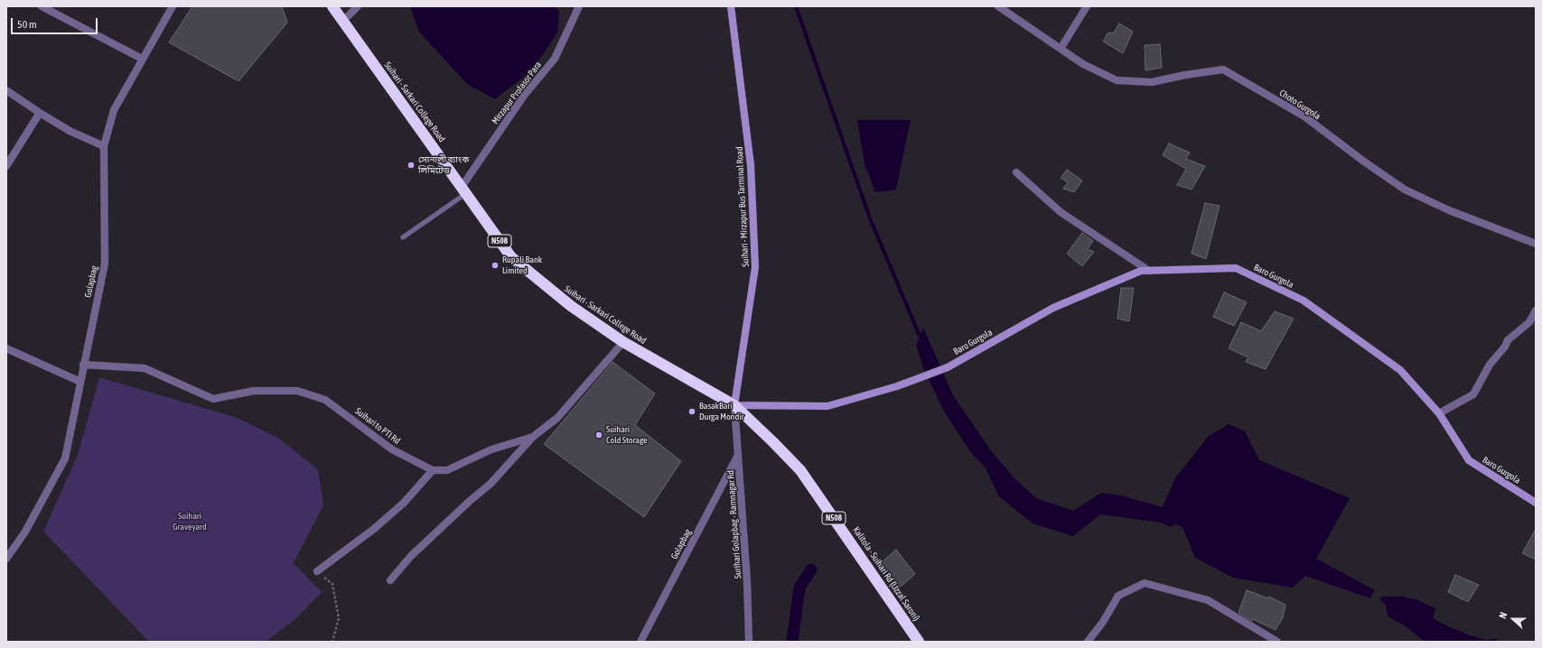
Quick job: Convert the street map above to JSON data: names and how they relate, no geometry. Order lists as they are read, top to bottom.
{
  "streets": {
    "highway": ["Suihari - Sarkari College Road", "N508", "Kalitola - Suihari Rd (Uzzal Saroni)"],
    "street": [
      "Mirzapur Profasor Para",
      "Choto Gurgola",
      "Suihari - Mirzapur Bus Tarminal Road",
      "Baro Gurgola",
      "Golapbag",
      "Suihari to PTI Rd",
      "Surihari Golapbag - Ramnagar Rd"
    ]
  },
  "crossings": [
    ["Mirzapur Profasor Para", "Suihari - Sarkari College Road"],
    ["Suihari - Sarkari College Road", "Suihari - Mirzapur Bus Tarminal Road"],
    ["Suihari - Sarkari College Road", "Baro Gurgola"],
    ["Suihari - Sarkari College Road", "Surihari Golapbag - Ramnagar Rd"],
    ["Suihari - Sarkari College Road", "Kalitola - Suihari Rd (Uzzal Saroni)"],
    ["Suihari - Mirzapur Bus Tarminal Road", "Baro Gurgola"],
    ["Suihari - Mirzapur Bus Tarminal Road", "Surihari Golapbag - Ramnagar Rd"],
    ["Suihari - Mirzapur Bus Tarminal Road", "Kalitola - Suihari Rd (Uzzal Saroni)"],
    ["Baro Gurgola", "Surihari Golapbag - Ramnagar Rd"],
    ["Baro Gurgola", "Kalitola - Suihari Rd (Uzzal Saroni)"],
    ["Golapbag", "Suihari to PTI Rd"],
    ["Golapbag", "Surihari Golapbag - Ramnagar Rd"],
    ["Surihari Golapbag - Ramnagar Rd", "Kalitola - Suihari Rd (Uzzal Saroni)"]
  ],
  "parks": ["Suihari Graveyard"],
  "places": [
    "সোনালী ব্যাংক লিমিটেড",
    "Rupali Bank Limited",
    "BasakBari Durga Mondir",
    "Suihari Cold Storage"
  ],
  "scale_bar": "50 m",
  "north": "left"
}
